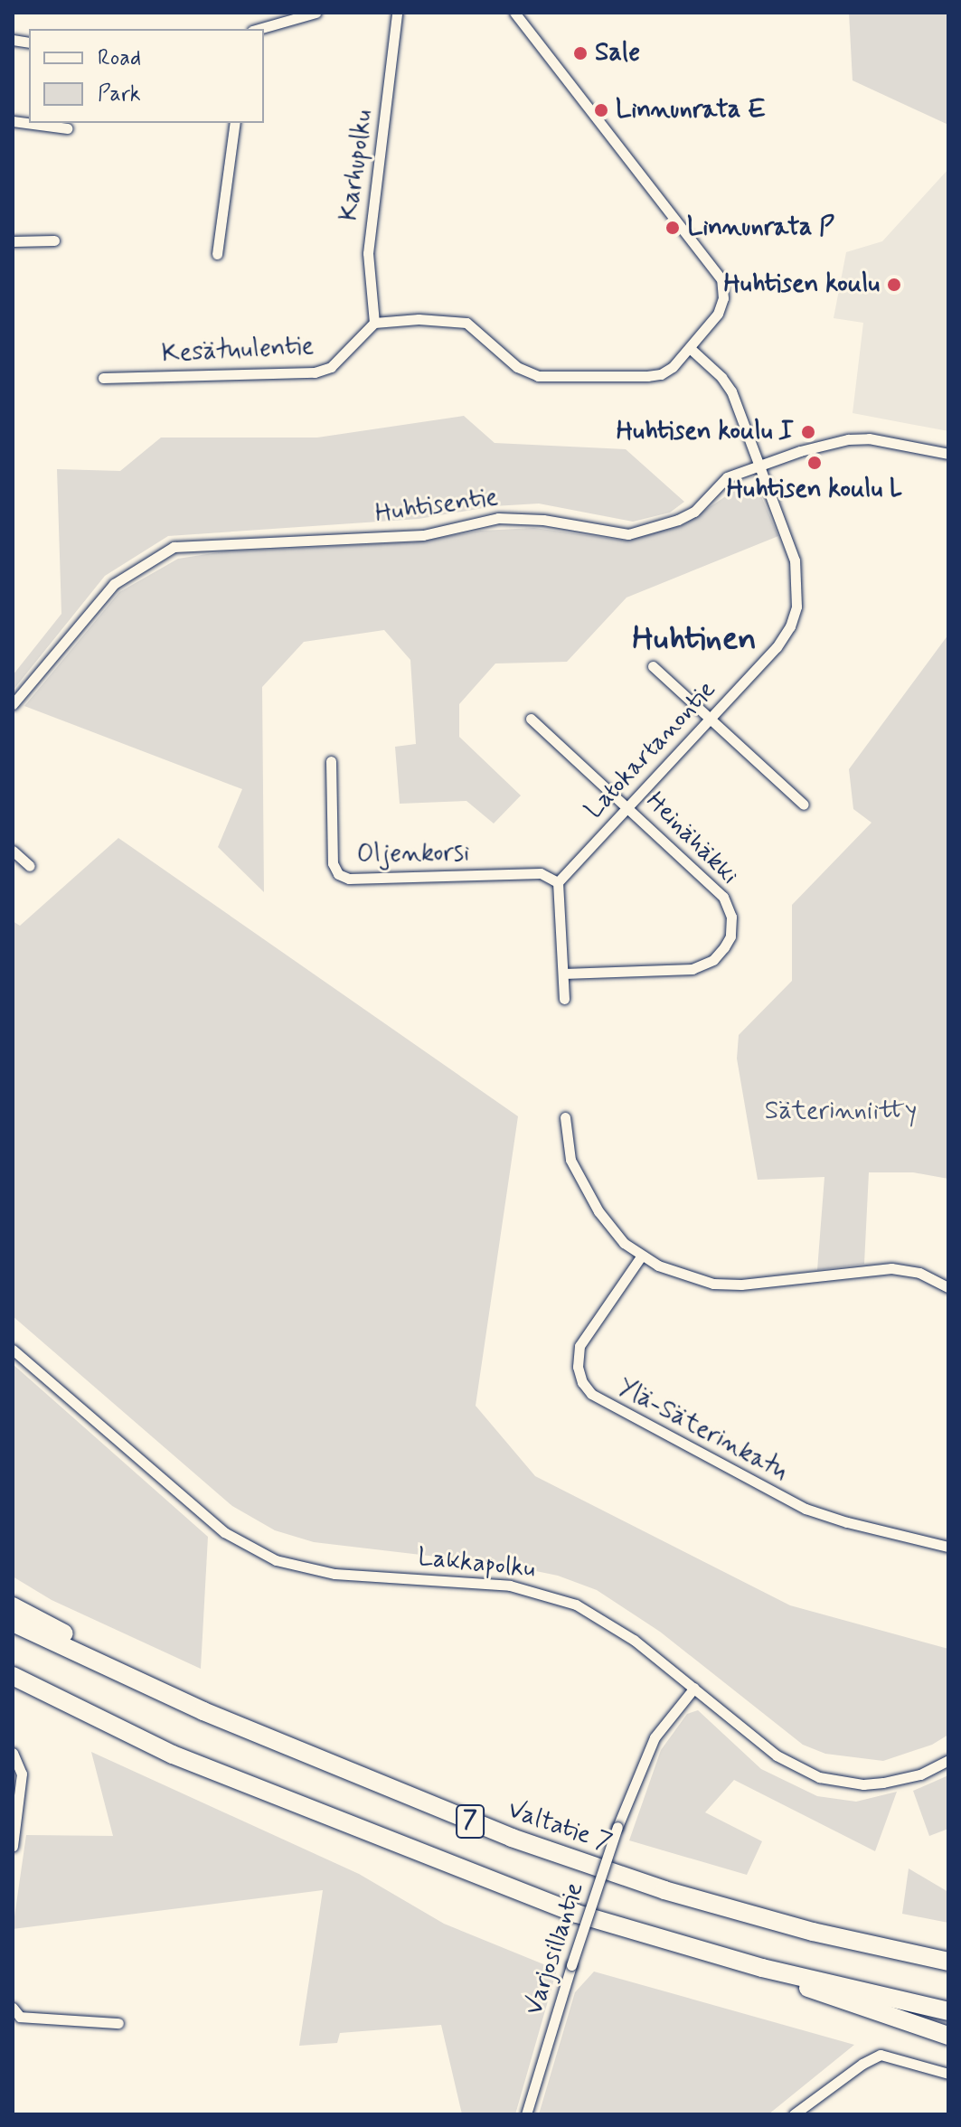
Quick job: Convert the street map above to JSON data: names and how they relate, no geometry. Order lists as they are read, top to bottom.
{
  "streets": {
    "highway": ["7", "Valtatie 7"],
    "street": [
      "Karhupolku",
      "Kesätuulentie",
      "Huhtisentie",
      "Latokartanontie",
      "Heinähäkki",
      "Oljenkorsi",
      "Ylä-Säterinkatu",
      "Lakkapolku",
      "Varjosillantie"
    ]
  },
  "crossings": [
    ["Karhupolku", "Kesätuulentie"],
    ["Huhtisentie", "Latokartanontie"],
    ["Latokartanontie", "Heinähäkki"],
    ["Latokartanontie", "Oljenkorsi"],
    ["Lakkapolku", "Varjosillantie"]
  ],
  "districts": ["Huhtinen"],
  "parks": ["Säterinniitty"],
  "places": [
    "Sale",
    "Linnunrata E",
    "Linnunrata P",
    "Huhtisen koulu",
    "Huhtisen koulu I",
    "Huhtisen koulu L"
  ],
  "legend": ["Road", "Park"]
}
